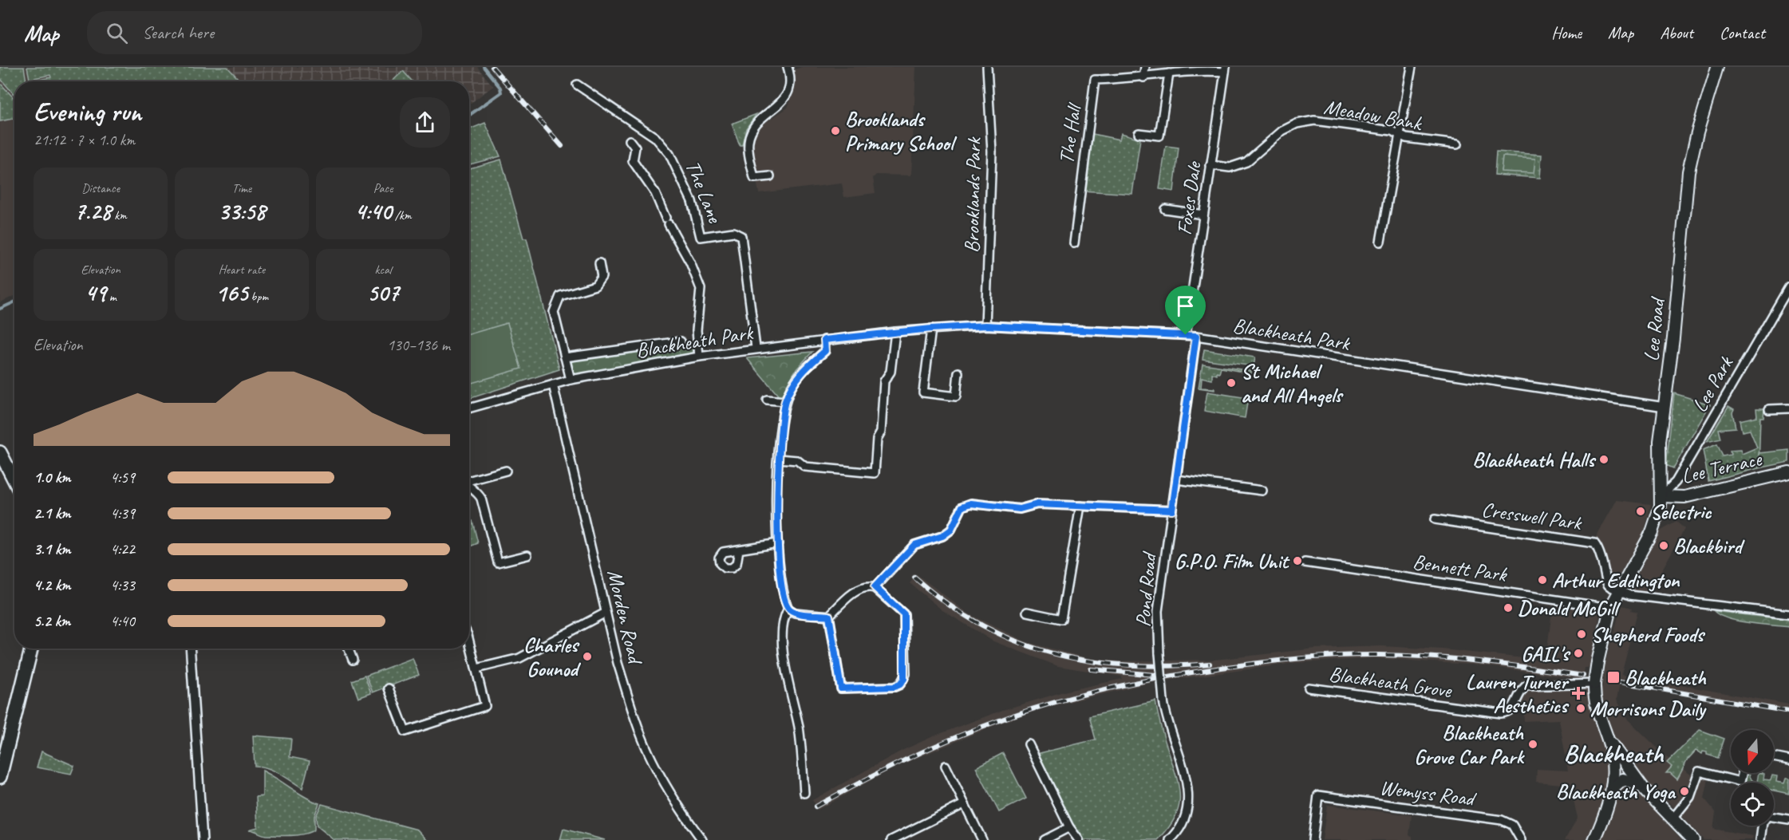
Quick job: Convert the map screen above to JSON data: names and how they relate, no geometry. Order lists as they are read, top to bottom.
{
  "streets": {
    "main road": ["Lee Road", "Lee Terrace"],
    "street": [
      "Meadow Bank",
      "The Hall",
      "The Lane",
      "Brooklands Park",
      "Foxes Dale",
      "Blackheath Park",
      "Lee Park",
      "Cresswell Park",
      "Bennett Park",
      "Pond Road",
      "Morden Road",
      "Blackheath Grove",
      "Wemyss Road"
    ]
  },
  "crossings": [
    ["Meadow Bank", "Foxes Dale"],
    ["The Hall", "Foxes Dale"],
    ["The Lane", "Blackheath Park"],
    ["Brooklands Park", "Blackheath Park"],
    ["Foxes Dale", "Blackheath Park"],
    ["Lee Road", "Blackheath Park"],
    ["Lee Road", "Lee Park"],
    ["Lee Road", "Lee Terrace"],
    ["Lee Road", "Cresswell Park"],
    ["Lee Road", "Bennett Park"],
    ["Lee Road", "Blackheath Grove"],
    ["Blackheath Park", "Pond Road"],
    ["Blackheath Park", "Morden Road"],
    ["Lee Park", "Lee Terrace"]
  ],
  "districts": ["Blackheath"],
  "places": {
    "other": [
      "Brooklands Primary School",
      "St Michael and All Angels",
      "Blackheath Halls",
      "Selectric",
      "Blackbird",
      "G.P.O. Film Unit",
      "Arthur Eddington",
      "Donald McGill",
      "Shepherd Foods",
      "GAIL's",
      "Charles Gounod",
      "Morrisons Daily",
      "Blackheath Grove Car Park",
      "Blackheath Yoga"
    ],
    "transit": ["Blackheath"],
    "health": ["Lauren Turner Aesthetics"]
  },
  "north": "bottom",
  "page": {
    "header": "Map",
    "search": "Search here",
    "nav": [
      "Home",
      "Map",
      "About",
      "Contact"
    ],
    "heading": ["Evening run", "21:12 · 7 × 1.0 km"],
    "stats": [
      ["Distance", "7.28 km"],
      ["Time", "33:58"],
      ["Pace", "4:40 /km"],
      ["Elevation", "49 m"],
      ["Heart rate", "165 bpm"],
      ["kcal", "507"]
    ],
    "chart": ["Elevation", "130–136 m"],
    "list": [
      {
        "name": "1.0 km",
        "note": "4:59"
      },
      {
        "name": "2.1 km",
        "note": "4:39"
      },
      {
        "name": "3.1 km",
        "note": "4:22"
      },
      {
        "name": "4.2 km",
        "note": "4:33"
      },
      {
        "name": "5.2 km",
        "note": "4:40"
      }
    ]
  }
}
